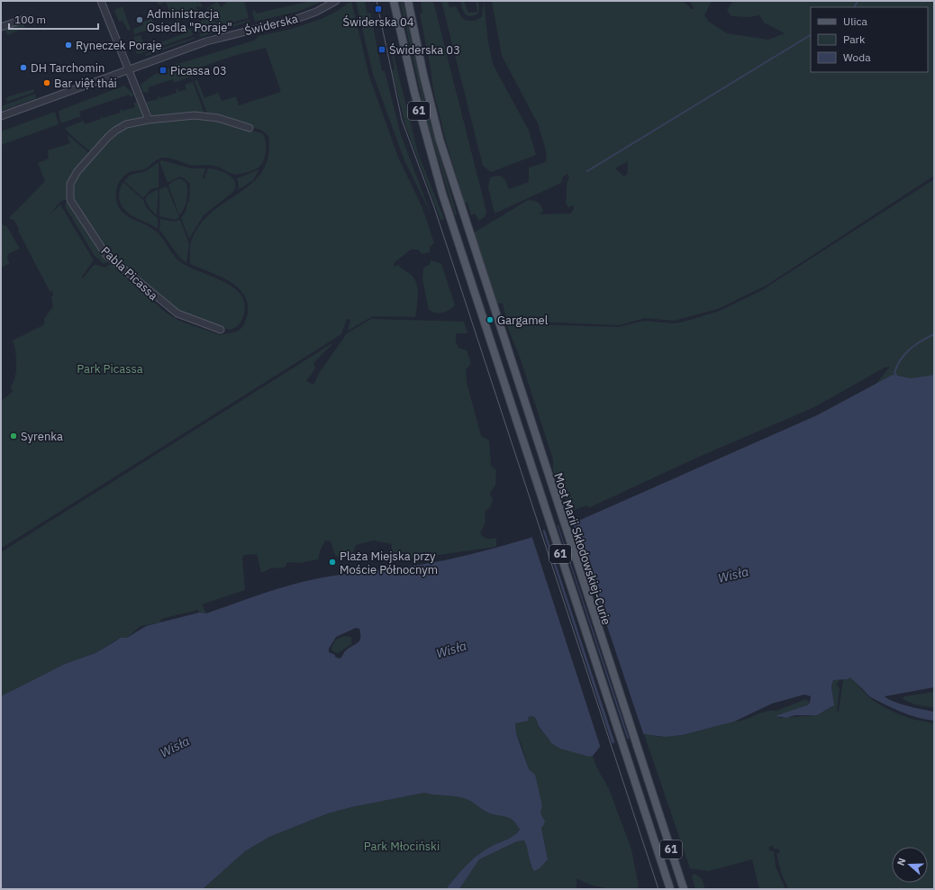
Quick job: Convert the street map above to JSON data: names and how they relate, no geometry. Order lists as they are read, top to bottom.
{
  "streets": {
    "main road": ["61", "Most Marii Skłodowskiej-Curie"],
    "street": ["Świderska", "Pabla Picassa"]
  },
  "water": ["Wisła"],
  "parks": ["Park Picassa", "Park Młociński"],
  "places": {
    "transit": ["Świderska 04", "Świderska 03", "Picassa 03"],
    "other": [
      "Administracja Osiedla \"Poraje\"",
      "Ryneczek Poraje",
      "DH Tarchomin",
      "Bar việt thái",
      "Gargamel",
      "Syrenka",
      "Plaża Miejska przy Moście Północnym"
    ]
  },
  "legend": ["Ulica", "Park", "Woda"],
  "scale_bar": "100 m",
  "north": "left"
}
